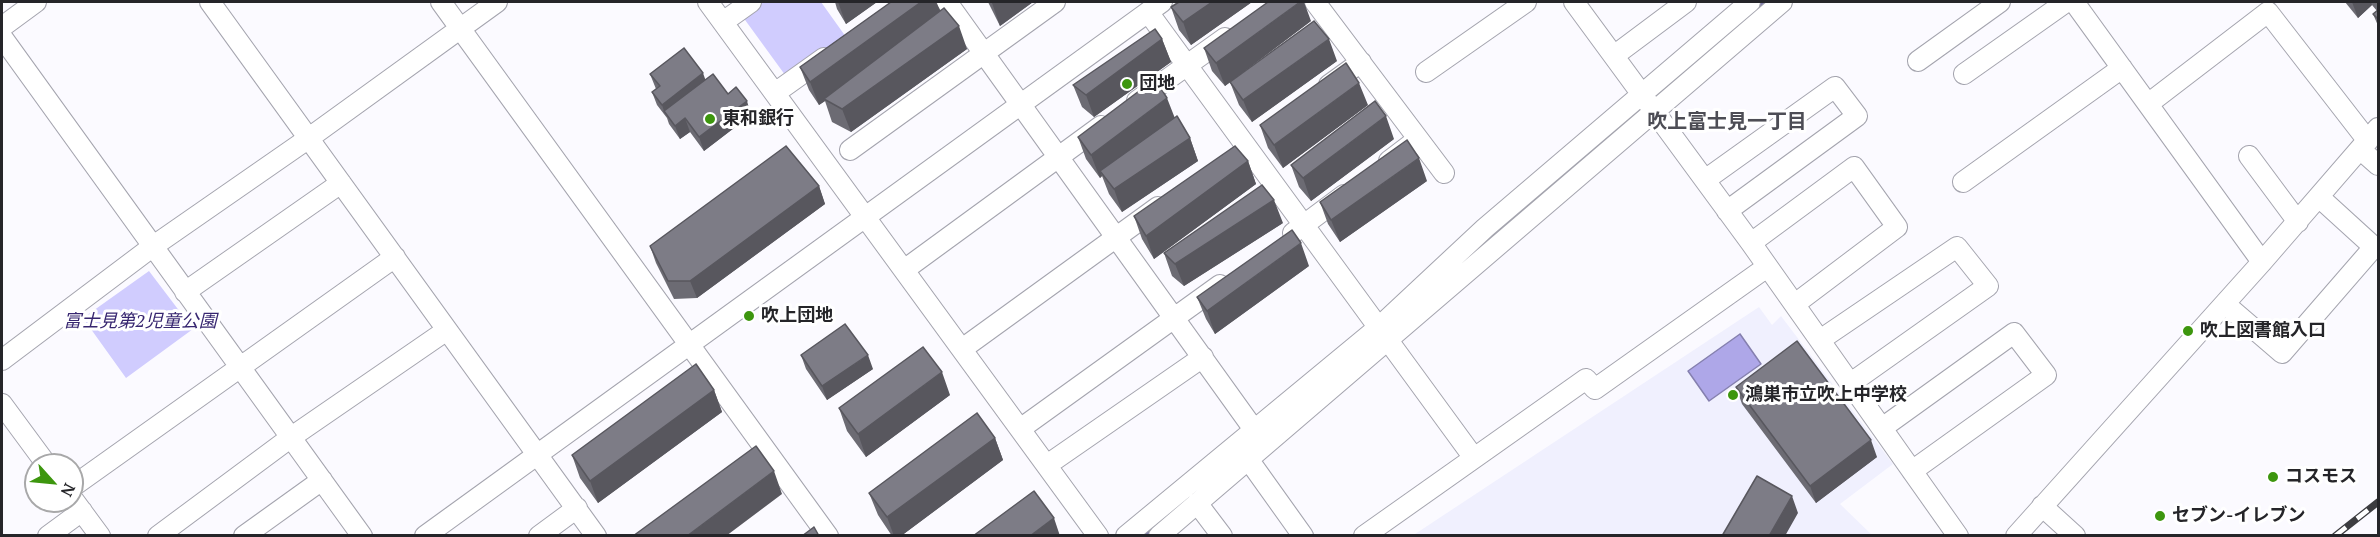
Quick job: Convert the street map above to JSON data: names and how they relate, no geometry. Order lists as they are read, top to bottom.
{
  "districts": ["吹上富士見一丁目"],
  "parks": ["富士見第2児童公園"],
  "places": [
    "団地",
    "東和銀行",
    "吹上団地",
    "吹上図書館入口",
    "鴻巣市立吹上中学校",
    "コスモス",
    "セブン-イレブン"
  ],
  "north": "bottom right"
}
